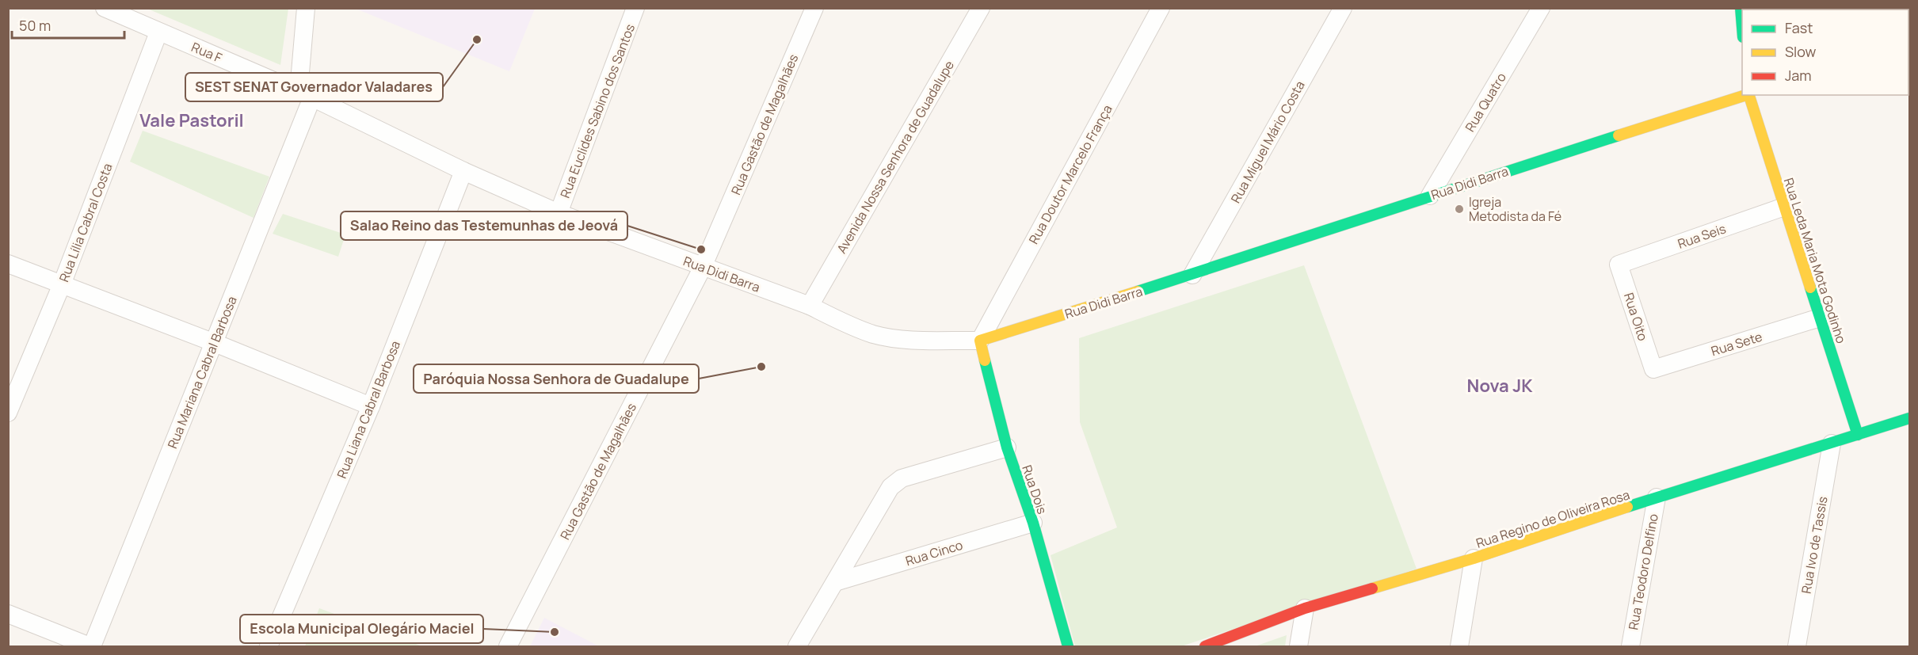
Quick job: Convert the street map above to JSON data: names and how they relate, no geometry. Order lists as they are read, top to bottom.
{
  "streets": {
    "street": [
      "Rua F",
      "Rua Quatro",
      "Rua Euclides Sabino dos Santos",
      "Rua Gastão de Magalhães",
      "Rua Miguel Mário Costa",
      "Avenida Nossa Senhora de Guadalupe",
      "Rua Doutor Marcelo França",
      "Rua Didi Barra",
      "Rua Lília Cabral Costa",
      "Rua Seis",
      "Rua Leda Maria Mota Godinho",
      "Rua Oito",
      "Rua Sete",
      "Rua Mariana Cabral Barbosa",
      "Rua Liana Cabral Barbosa",
      "Rua Dois",
      "Rua Regino de Oliveira Rosa",
      "Rua Ivo de Tassis",
      "Rua Cinco",
      "Rua Teodoro Delfino"
    ]
  },
  "crossings": [
    ["Rua F", "Rua Didi Barra"],
    ["Rua F", "Rua Lília Cabral Costa"],
    ["Rua F", "Rua Mariana Cabral Barbosa"],
    ["Rua F", "Rua Liana Cabral Barbosa"],
    ["Rua Quatro", "Rua Didi Barra"],
    ["Rua Euclides Sabino dos Santos", "Rua Didi Barra"],
    ["Rua Gastão de Magalhães", "Rua Didi Barra"],
    ["Rua Miguel Mário Costa", "Rua Didi Barra"],
    ["Avenida Nossa Senhora de Guadalupe", "Rua Didi Barra"],
    ["Rua Doutor Marcelo França", "Rua Didi Barra"],
    ["Rua Doutor Marcelo França", "Rua Dois"],
    ["Rua Didi Barra", "Rua Liana Cabral Barbosa"],
    ["Rua Didi Barra", "Rua Dois"],
    ["Rua Seis", "Rua Leda Maria Mota Godinho"],
    ["Rua Seis", "Rua Oito"],
    ["Rua Leda Maria Mota Godinho", "Rua Sete"],
    ["Rua Leda Maria Mota Godinho", "Rua Regino de Oliveira Rosa"],
    ["Rua Oito", "Rua Sete"],
    ["Rua Dois", "Rua Cinco"],
    ["Rua Regino de Oliveira Rosa", "Rua Ivo de Tassis"],
    ["Rua Regino de Oliveira Rosa", "Rua Teodoro Delfino"]
  ],
  "districts": ["Vale Pastoril", "Nova JK"],
  "places": [
    "SEST SENAT Governador Valadares",
    "Igreja Metodista da Fé",
    "Salao Reino das Testemunhas de Jeová",
    "Paróquia Nossa Senhora de Guadalupe",
    "Escola Municipal Olegário Maciel"
  ],
  "legend": ["Fast", "Slow", "Jam"],
  "scale_bar": "50 m"
}
